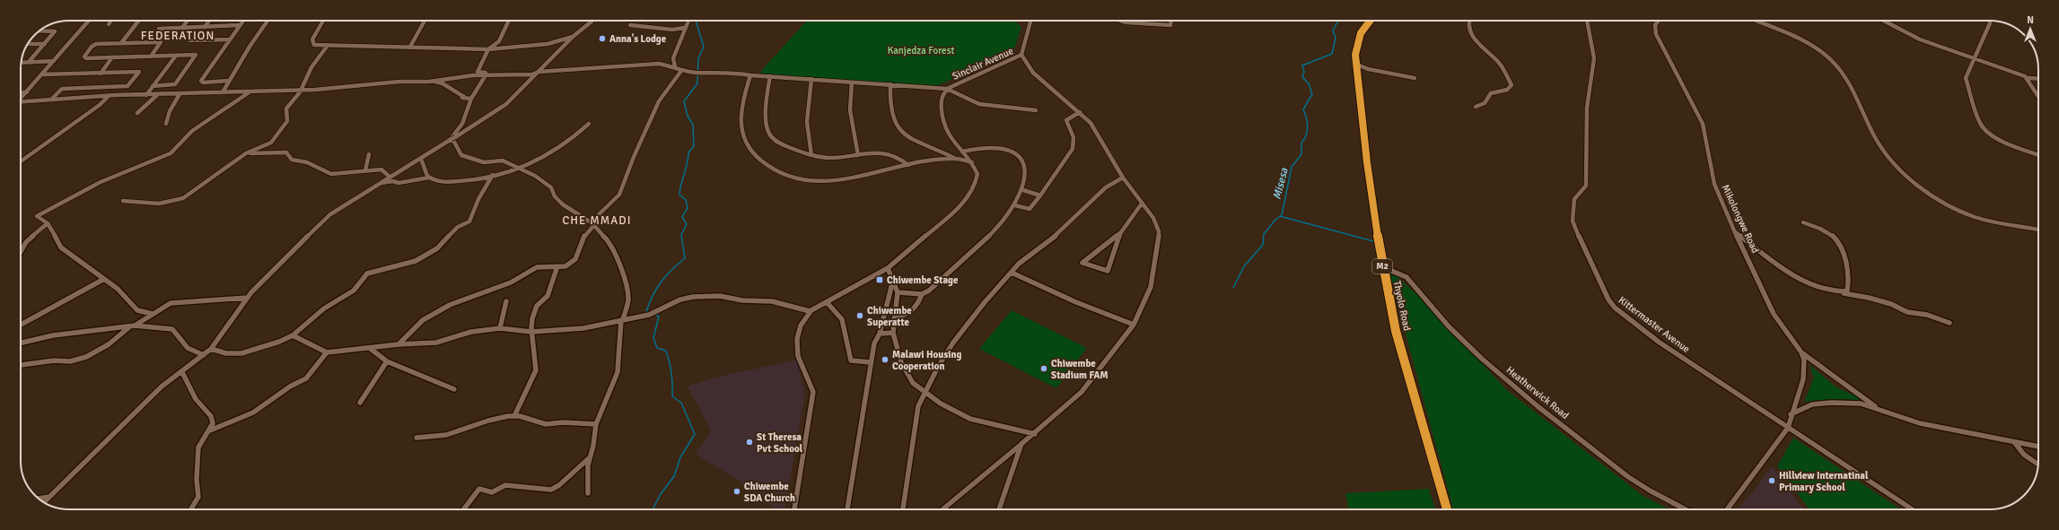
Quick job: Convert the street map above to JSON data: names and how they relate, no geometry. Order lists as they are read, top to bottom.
{
  "streets": {
    "highway": ["M2", "Thyolo Road"],
    "street": [
      "Sinclair Avenue",
      "Mikolongwe Road",
      "Kittermaster Avenue",
      "Heatherwick Road"
    ]
  },
  "crossings": [
    ["Mikolongwe Road", "Kittermaster Avenue"],
    ["Thyolo Road", "Heatherwick Road"]
  ],
  "districts": ["FEDERATION", "CHE MMADI"],
  "water": ["Misesa"],
  "parks": ["Kanjedza Forest"],
  "places": {
    "other": [
      "Anna's Lodge",
      "Chiwembe Superatte",
      "Malawi Housing Cooperation",
      "Chiwembe Stadium FAM",
      "St Theresa Pvt School",
      "Hillview Internatinal Primary School",
      "Chiwembe SDA Church"
    ],
    "transit": ["Chiwembe Stage"]
  },
  "north": "top"
}
